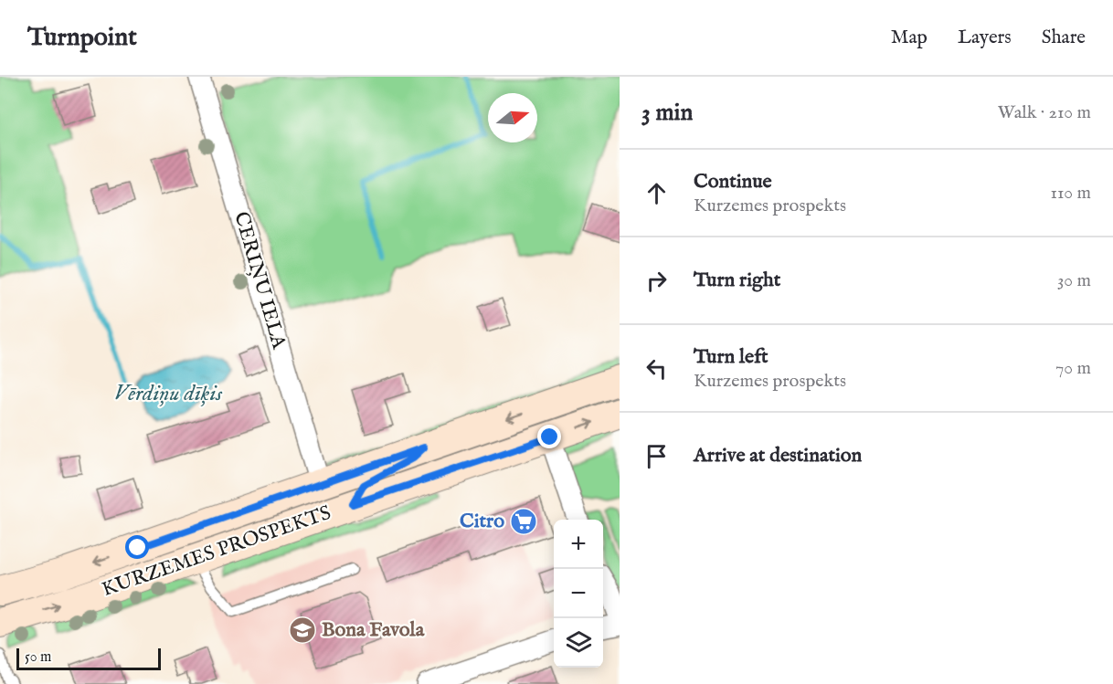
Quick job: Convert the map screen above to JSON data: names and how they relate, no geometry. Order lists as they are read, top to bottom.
{
  "streets": {
    "main road": ["KURZEMES PROSPEKTS"],
    "street": ["CERIŅU IELA"]
  },
  "crossings": [
    ["CERIŅU IELA", "KURZEMES PROSPEKTS"]
  ],
  "water": ["Vērdiņu dīķis"],
  "places": {
    "supermarket": ["Citro"],
    "school or university": ["Bona Favola"]
  },
  "scale_bar": "50 m",
  "north": "right",
  "page": {
    "header": "Turnpoint",
    "nav": ["Map", "Layers", "Share"],
    "heading": ["3 min", "Walk · 210 m"],
    "list": [
      ["Continue", "Kurzemes prospekts", "110 m"],
      ["Turn right", "30 m"],
      ["Turn left", "Kurzemes prospekts", "70 m"],
      "Arrive at destination"
    ],
    "map_buttons": ["+", "−"],
    "scale": "50 m"
  }
}
